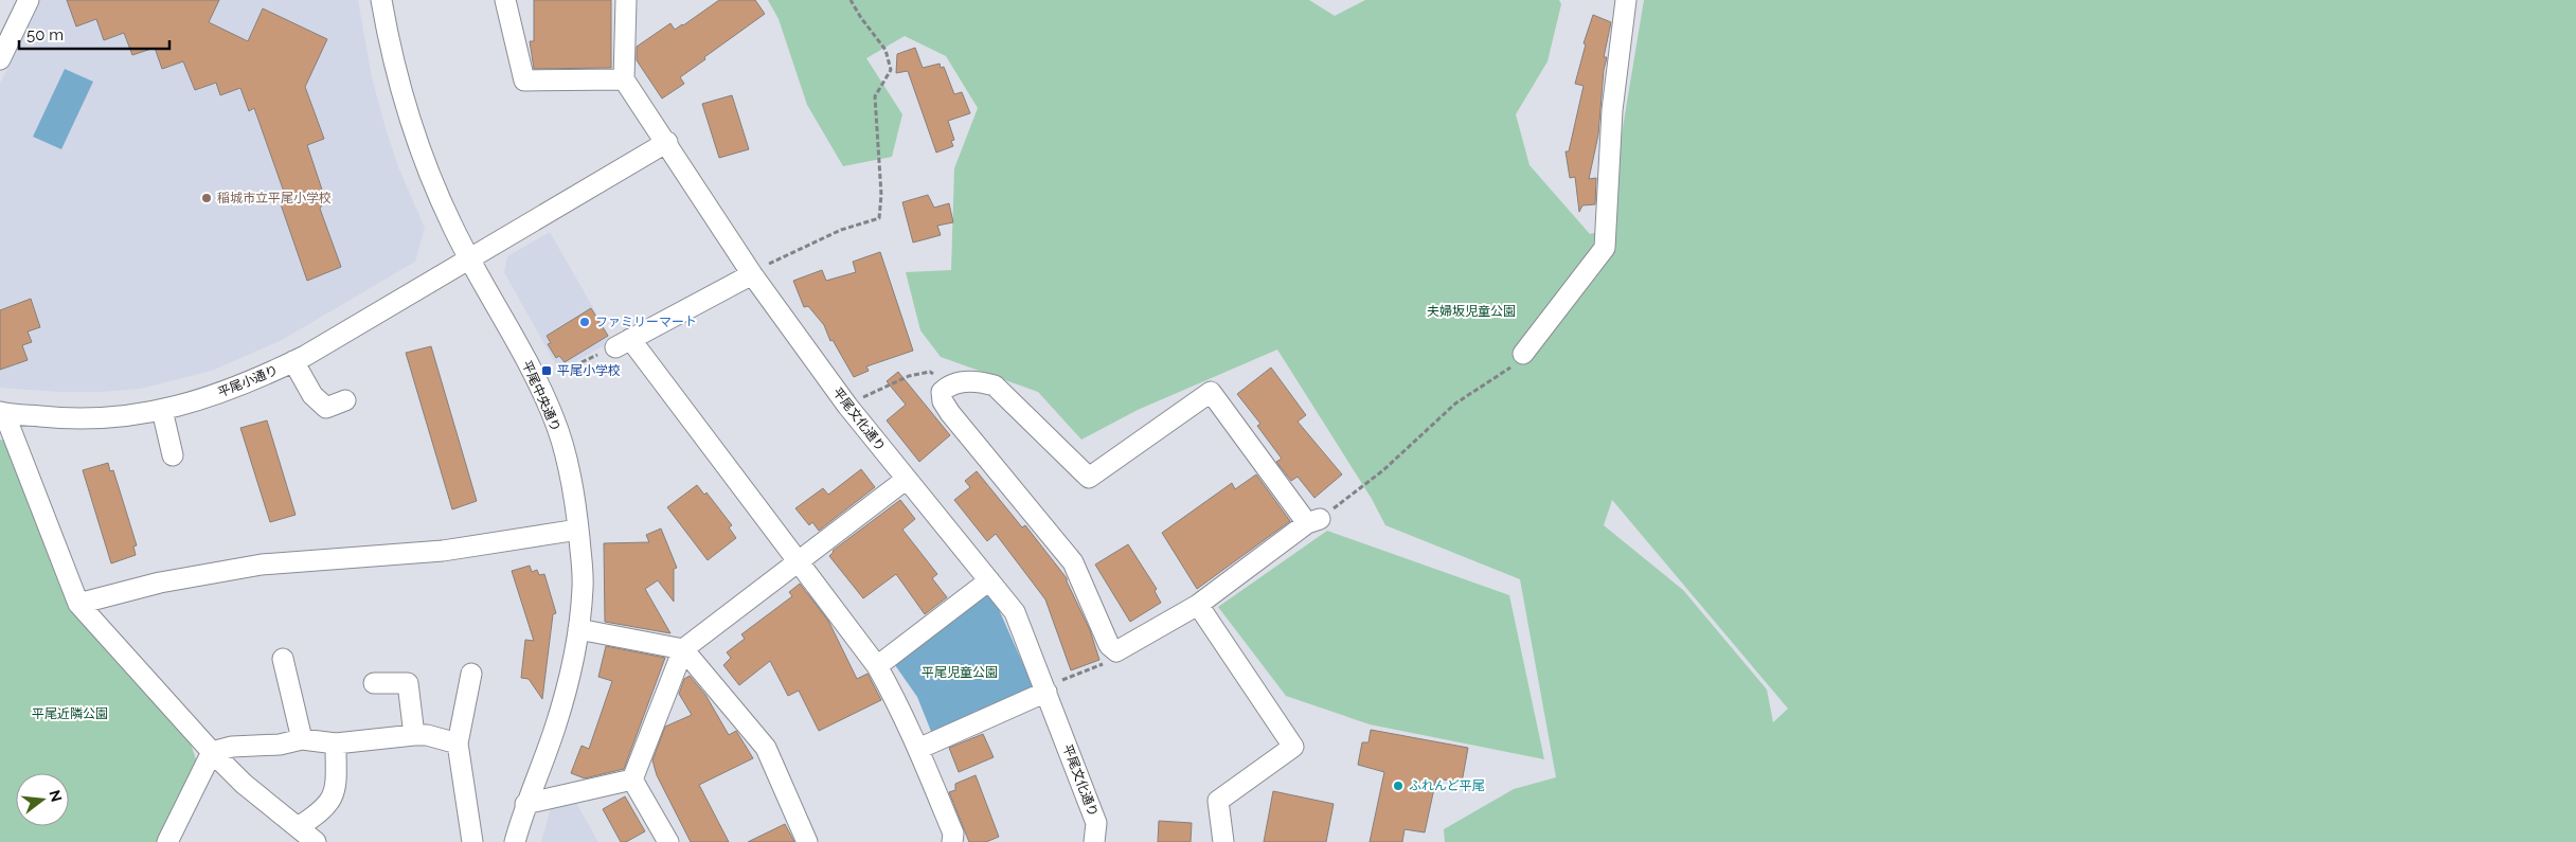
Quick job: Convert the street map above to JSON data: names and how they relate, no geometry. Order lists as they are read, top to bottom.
{
  "streets": {
    "street": ["平尾小通り", "平尾中央通り", "平尾文化通り"]
  },
  "crossings": [
    ["平尾小通り", "平尾中央通り"],
    ["平尾小通り", "平尾文化通り"]
  ],
  "parks": ["夫婦坂児童公園", "平尾児童公園", "平尾近隣公園"],
  "places": {
    "other": ["稲城市立平尾小学校", "ファミリーマート", "ふれんど平尾"],
    "transit": ["平尾小学校"]
  },
  "scale_bar": "50 m",
  "north": "right"
}
